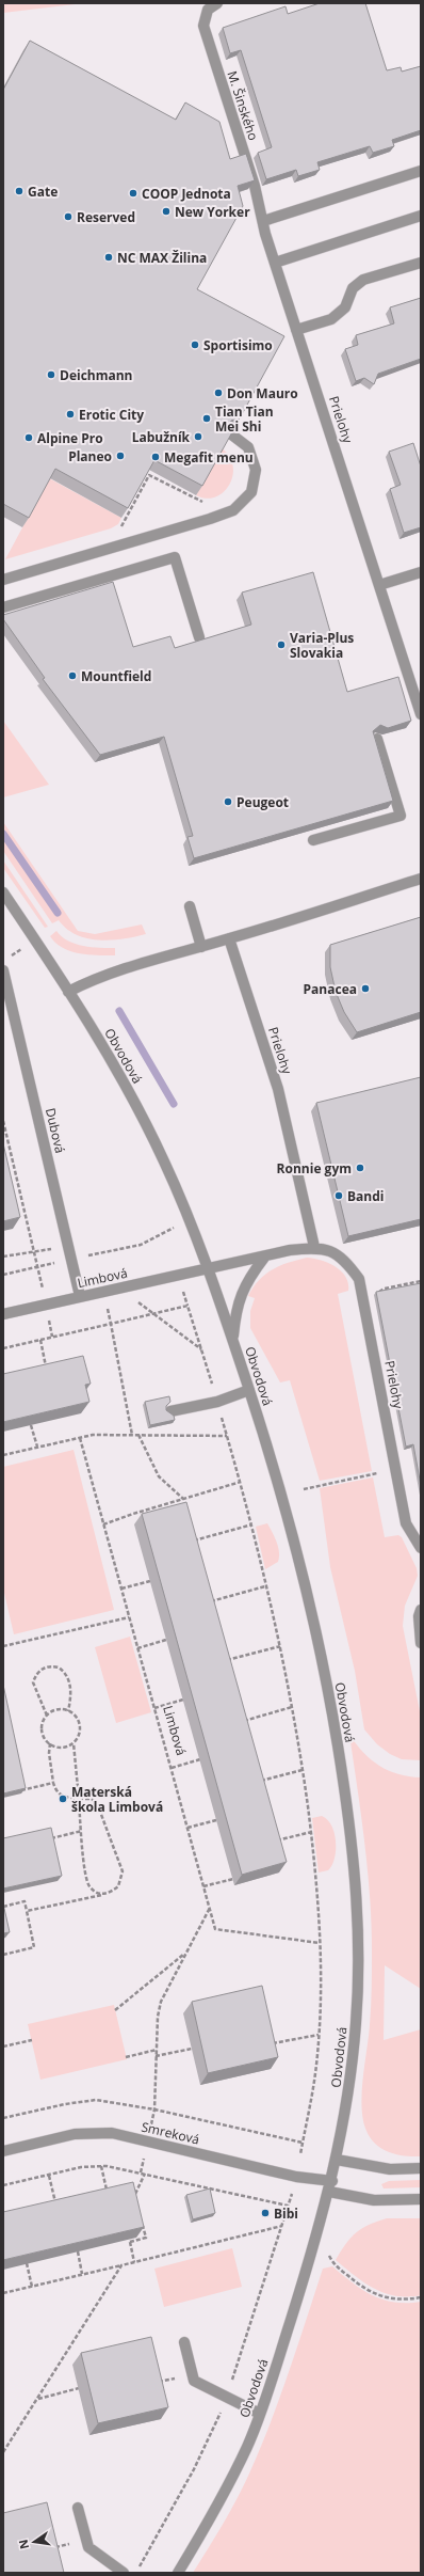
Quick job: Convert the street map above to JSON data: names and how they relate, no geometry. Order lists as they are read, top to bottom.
{
  "streets": {
    "street": [
      "M. Šinského",
      "Prielohy",
      "Obvodová",
      "Dubová",
      "Limbová",
      "Smreková"
    ]
  },
  "crossings": [
    ["M. Šinského", "Prielohy"],
    ["Prielohy", "Obvodová"],
    ["Prielohy", "Limbová"],
    ["Obvodová", "Limbová"],
    ["Obvodová", "Smreková"],
    ["Dubová", "Limbová"]
  ],
  "places": [
    "Gate",
    "COOP Jednota",
    "New Yorker",
    "Reserved",
    "NC MAX Žilina",
    "Sportisimo",
    "Deichmann",
    "Don Mauro",
    "Erotic City",
    "Tian Tian Mei Shi",
    "Labužník",
    "Alpine Pro",
    "Planeo",
    "Megafit menu",
    "Varia-Plus Slovakia",
    "Mountfield",
    "Peugeot",
    "Panacea",
    "Ronnie gym",
    "Bandi",
    "Materská škola Limbová",
    "Bibi"
  ],
  "north": "left"
}
